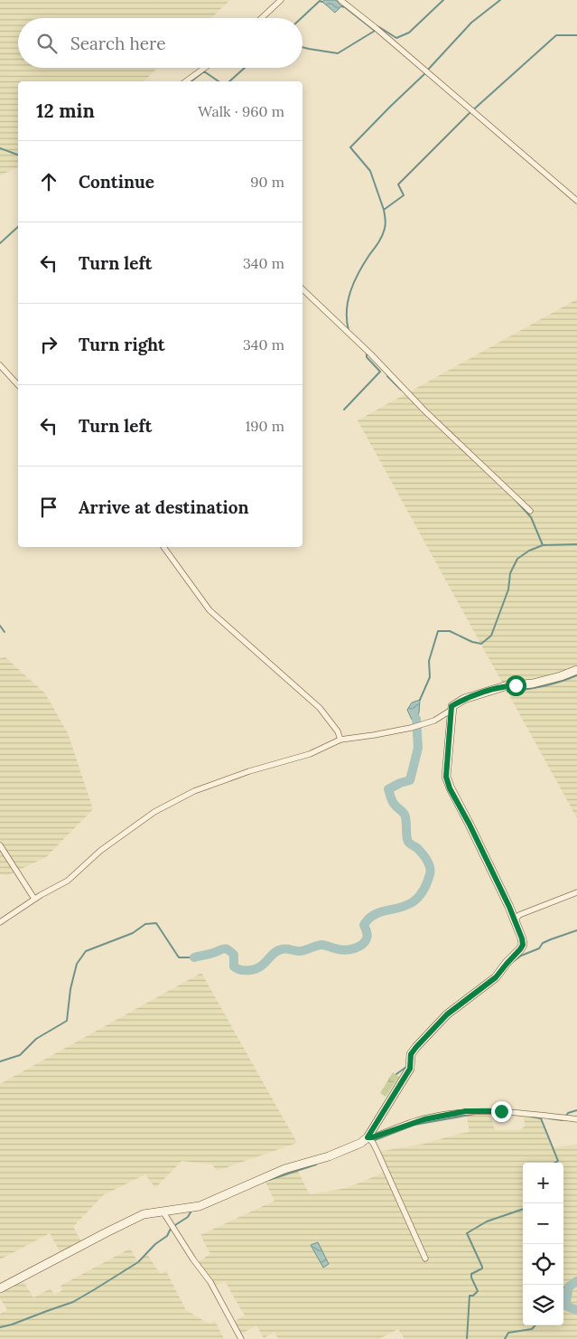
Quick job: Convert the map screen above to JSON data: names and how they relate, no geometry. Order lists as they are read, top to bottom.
{
  "page": {
    "search": "Search here",
    "heading": ["12 min", "Walk · 960 m"],
    "list": [
      ["Continue", "90 m"],
      ["Turn left", "340 m"],
      ["Turn right", "340 m"],
      ["Turn left", "190 m"],
      "Arrive at destination"
    ],
    "map_buttons": ["+", "−"]
  }
}
